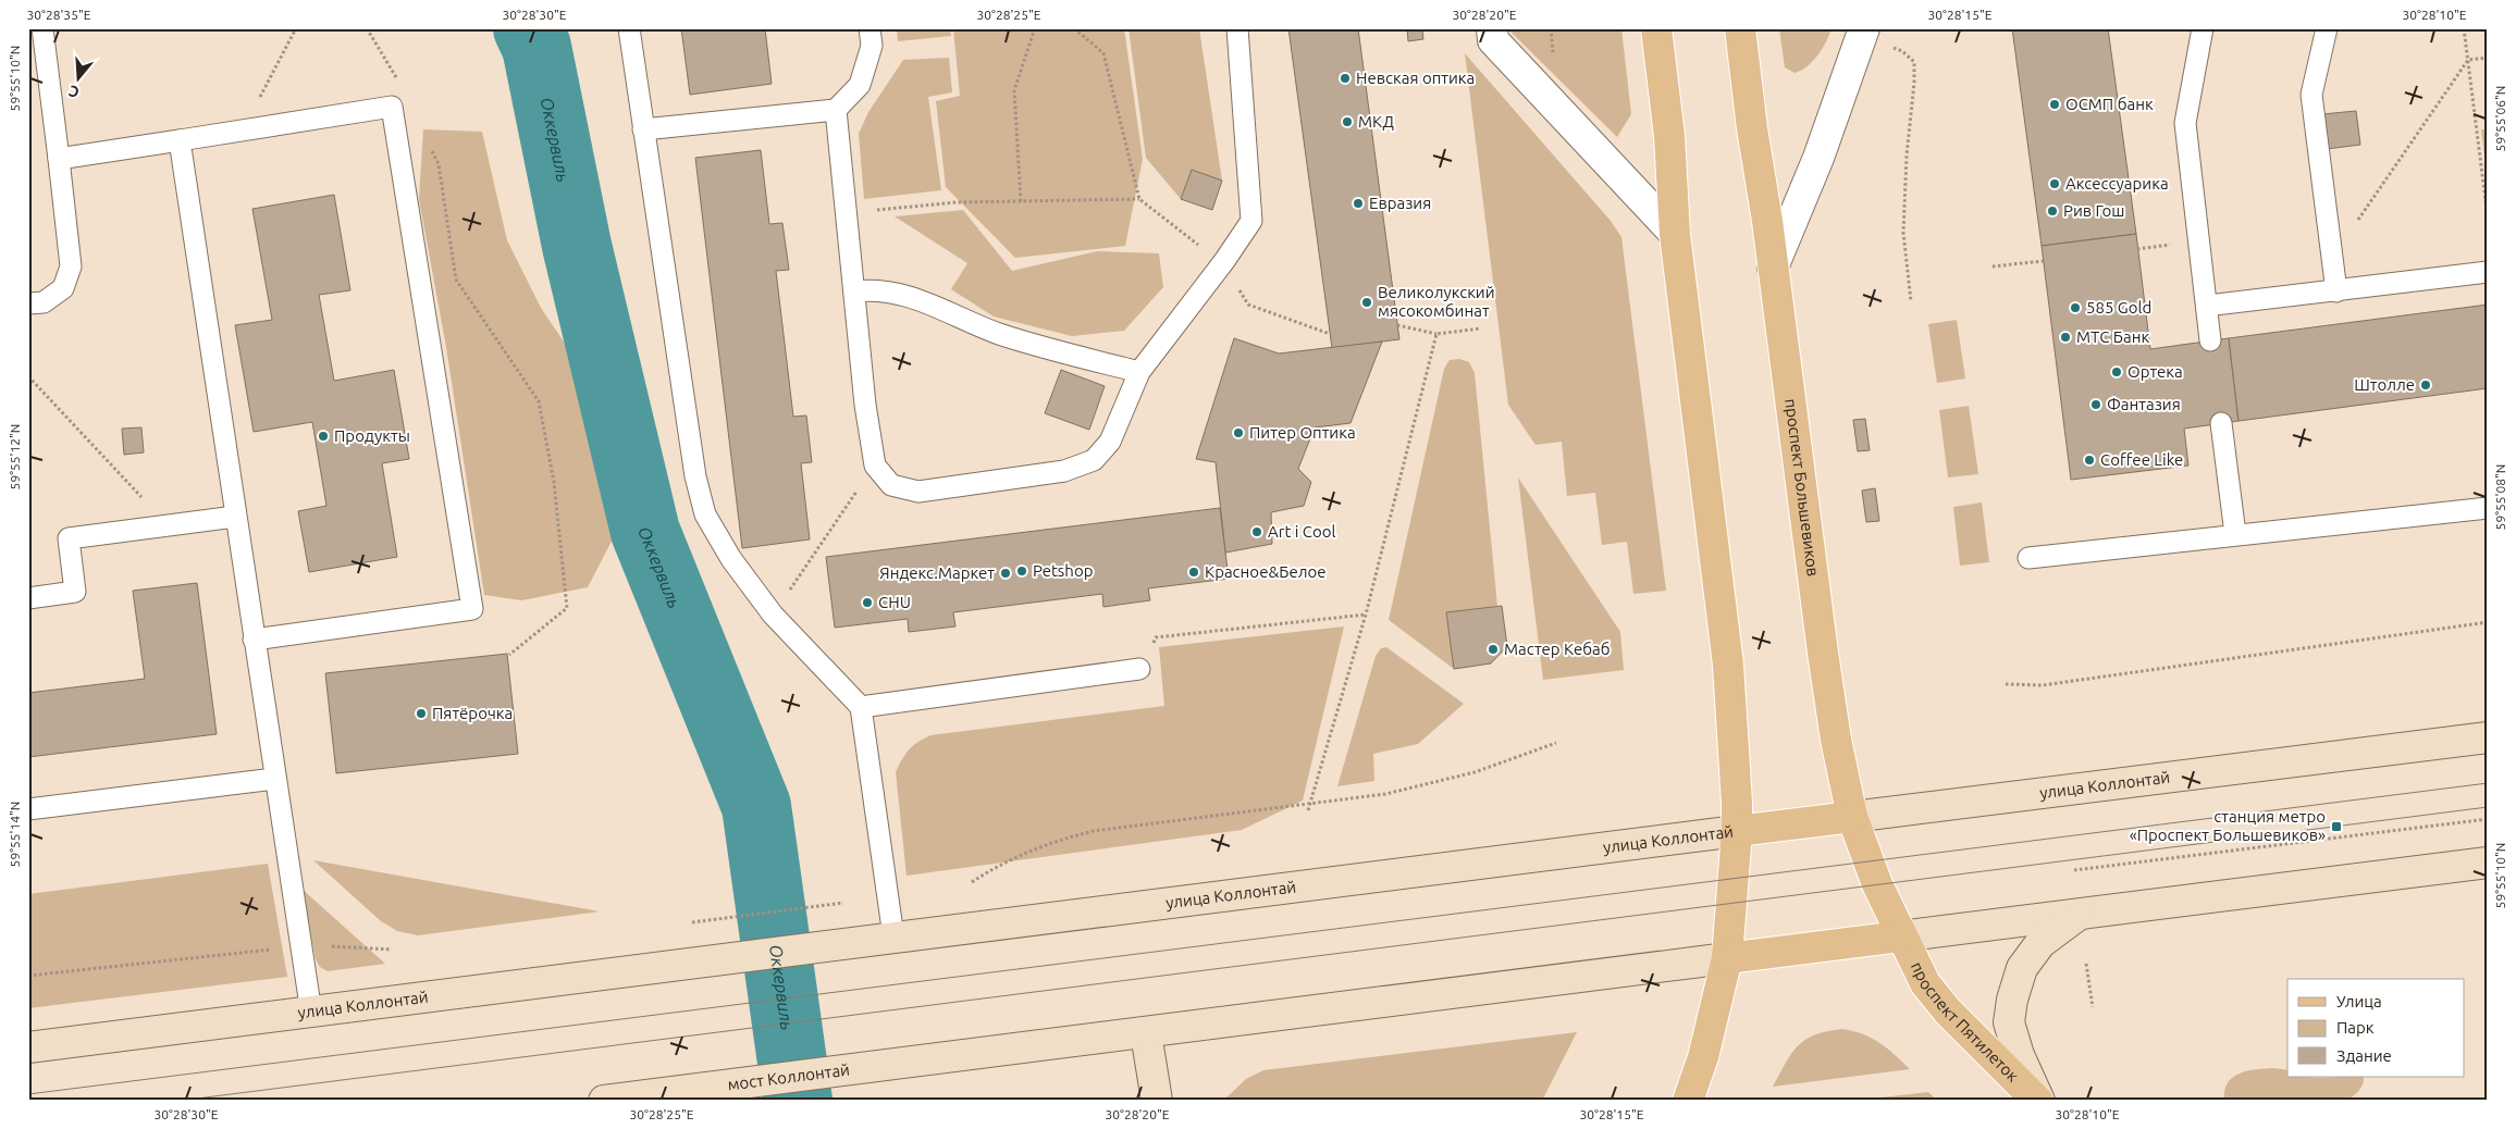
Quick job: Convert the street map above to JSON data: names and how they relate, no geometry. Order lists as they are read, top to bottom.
{
  "streets": {
    "main road": [
      "проспект Большевиков",
      "улица Коллонтай",
      "проспект Пятилеток",
      "мост Коллонтай"
    ]
  },
  "crossings": [
    ["проспект Большевиков", "улица Коллонтай"],
    ["проспект Большевиков", "проспект Пятилеток"]
  ],
  "water": ["Оккервиль"],
  "places": {
    "other": [
      "Невская оптика",
      "ОСМП банк",
      "МКД",
      "Аксессуарика",
      "Евразия",
      "Рив Гош",
      "Великолукский мясокомбинат",
      "585 Gold",
      "МТС Банк",
      "Ортека",
      "Штолле",
      "Фантазия",
      "Питер Оптика",
      "Продукты",
      "Coffee Like",
      "Art i Cool",
      "Petshop",
      "Красное&Белое",
      "Яндекс.Маркет",
      "CHU",
      "Мастер Кебаб",
      "Пятёрочка"
    ],
    "transit": ["станция метро «Проспект Большевиков»"]
  },
  "legend": ["Улица", "Парк", "Здание"],
  "north": "bottom",
  "coordinates": [
    "30°28'35\"E",
    "30°28'30\"E",
    "30°28'25\"E",
    "30°28'20\"E",
    "30°28'15\"E",
    "30°28'10\"E",
    "59°55'10\"N",
    "59°55'06\"N",
    "59°55'12\"N",
    "59°55'08\"N",
    "59°55'14\"N"
  ]
}
